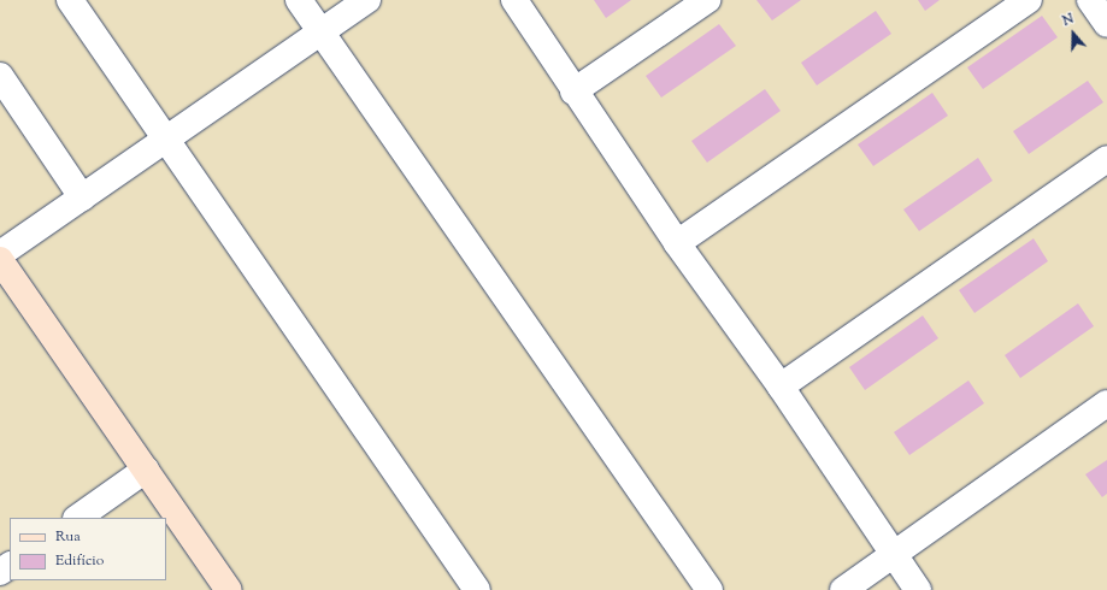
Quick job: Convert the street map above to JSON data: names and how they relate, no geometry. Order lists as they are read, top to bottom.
{
  "legend": ["Rua", "Edifício"],
  "north": "top"
}
